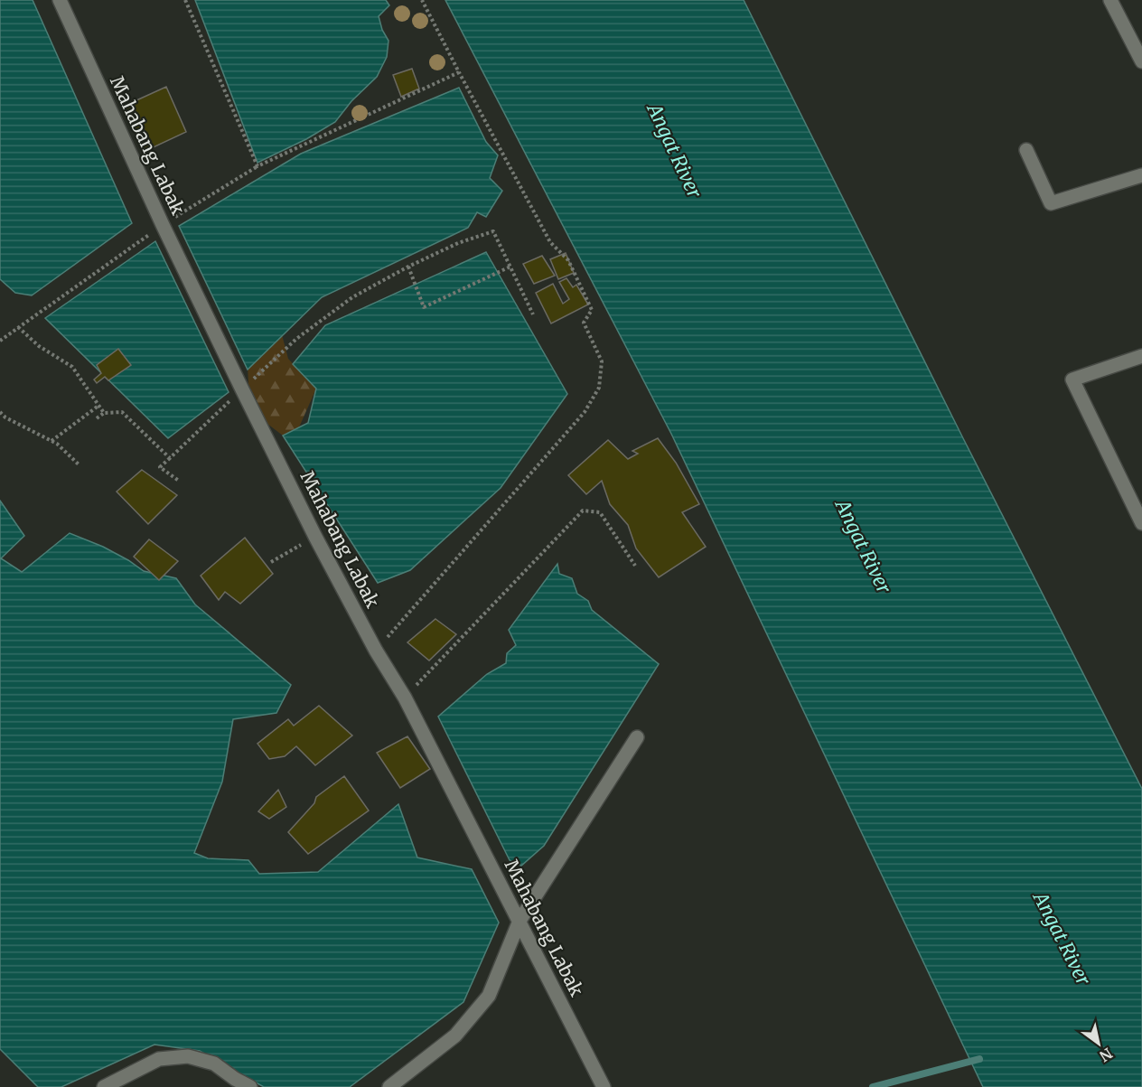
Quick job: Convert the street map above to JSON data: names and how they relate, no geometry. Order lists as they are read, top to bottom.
{
  "streets": {
    "street": ["Mahabang Labak"]
  },
  "water": ["Angat River"],
  "north": "bottom right"
}
